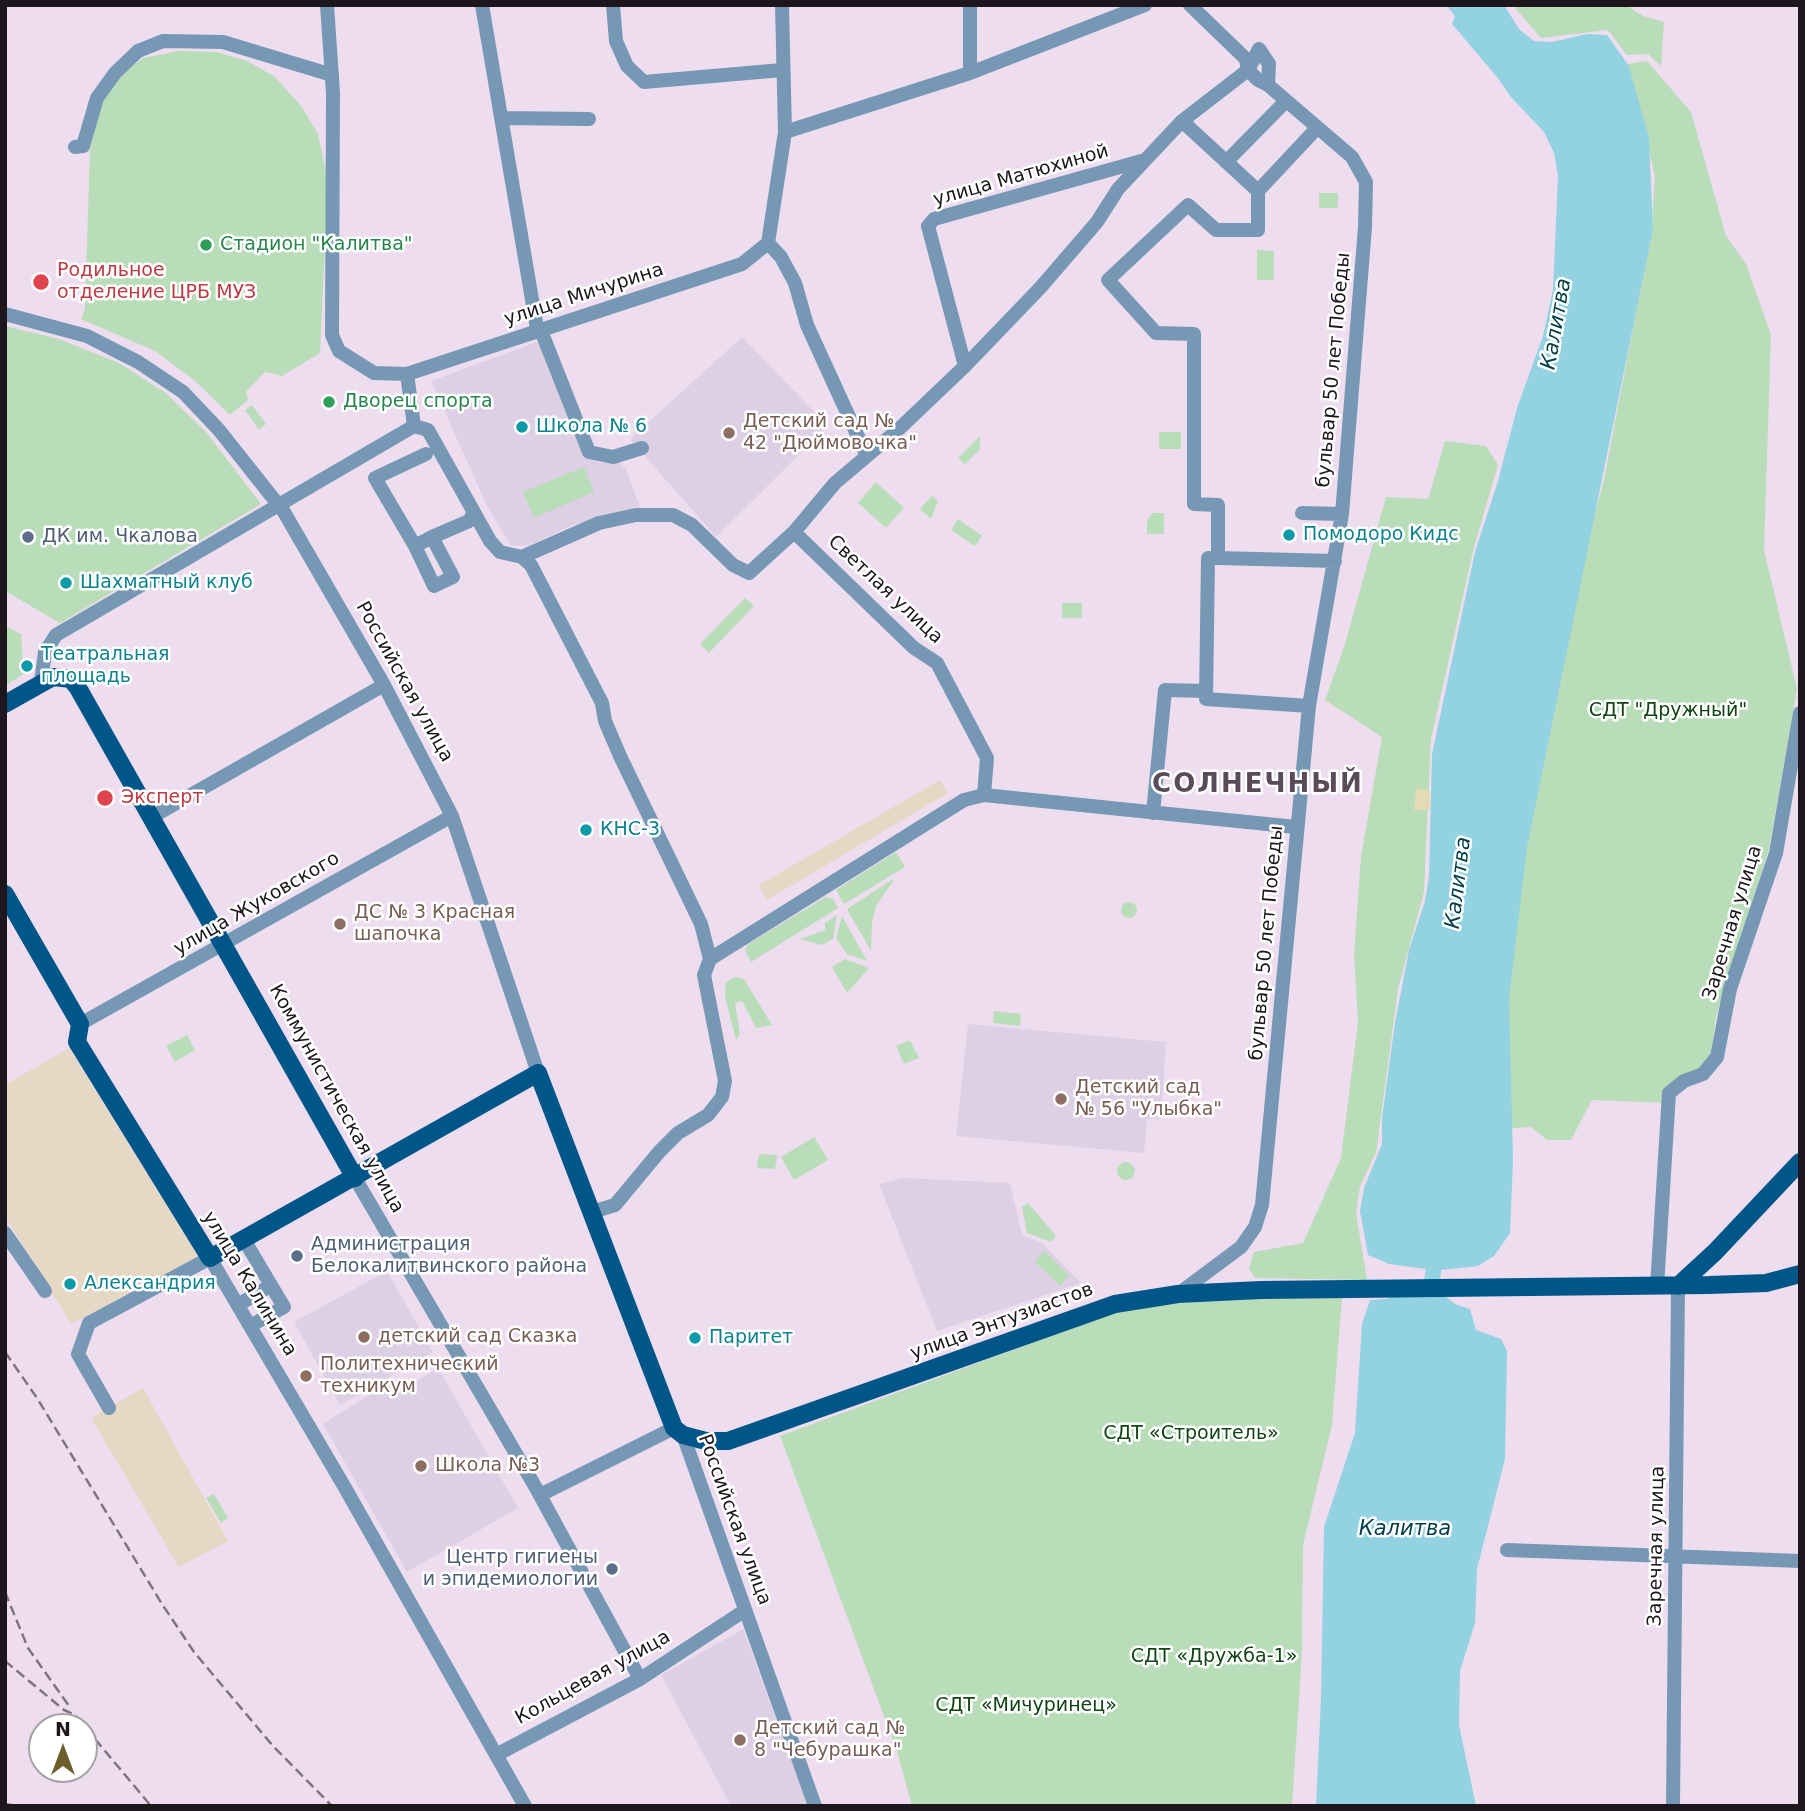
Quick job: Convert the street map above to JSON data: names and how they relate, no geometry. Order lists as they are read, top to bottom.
{
  "streets": {
    "main road": [
      "Российская улица",
      "Коммунистическая улица",
      "улица Калинина",
      "улица Энтузиастов"
    ],
    "street": [
      "улица Матюхиной",
      "улица Мичурина",
      "бульвар 50 лет Победы",
      "Светлая улица",
      "улица Жуковского",
      "Заречная улица",
      "Кольцевая улица"
    ]
  },
  "crossings": [
    ["бульвар 50 лет Победы", "улица Энтузиастов"],
    ["Российская улица", "улица Жуковского"],
    ["Российская улица", "улица Энтузиастов"],
    ["Российская улица", "Кольцевая улица"],
    ["улица Жуковского", "Коммунистическая улица"],
    ["улица Жуковского", "улица Калинина"],
    ["Заречная улица", "улица Энтузиастов"],
    ["Коммунистическая улица", "Кольцевая улица"],
    ["улица Калинина", "Кольцевая улица"]
  ],
  "districts": ["СОЛНЕЧНЫЙ"],
  "water": ["Калитва"],
  "parks": [
    "СДТ \"Дружный\"",
    "СДТ «Строитель»",
    "СДТ «Дружба-1»",
    "СДТ «Мичуринец»"
  ],
  "places": [
    "Стадион \"Калитва\"",
    "Родильное отделение ЦРБ МУЗ",
    "Дворец спорта",
    "Школа № 6",
    "Детский сад № 42 \"Дюймовочка\"",
    "Помодоро Кидс",
    "ДК им. Чкалова",
    "Шахматный клуб",
    "Театральная площадь",
    "Эксперт",
    "КНС-3",
    "ДС № 3 Красная шапочка",
    "Детский сад № 56 \"Улыбка\"",
    "Администрация Белокалитвинского района",
    "Александрия",
    "детский сад Сказка",
    "Паритет",
    "Политехнический техникум",
    "Школа №3",
    "Центр гигиены и эпидемиологии",
    "Детский сад № 8 \"Чебурашка\""
  ],
  "north": "top"
}
